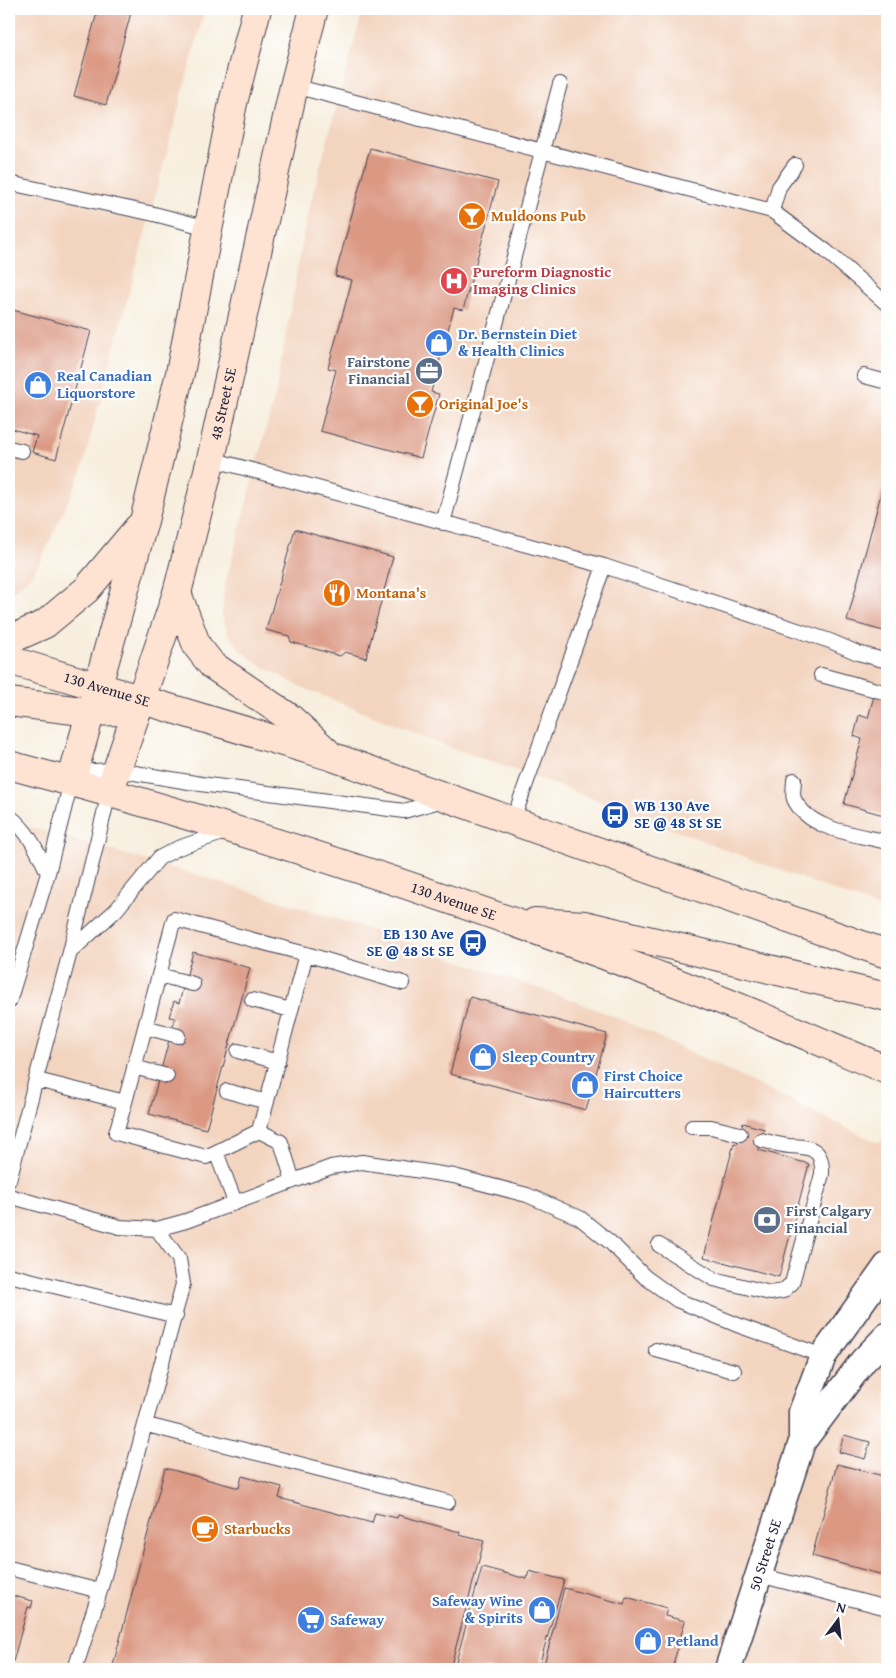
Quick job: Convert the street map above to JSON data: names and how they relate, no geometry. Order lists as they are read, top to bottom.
{
  "streets": {
    "main road": ["48 Street SE", "130 Avenue SE"],
    "street": ["50 Street SE"]
  },
  "crossings": [
    ["48 Street SE", "130 Avenue SE"]
  ],
  "places": {
    "bar": ["Muldoons Pub", "Original Joe's"],
    "hospital": ["Pureform Diagnostic Imaging Clinics"],
    "shop": [
      "Dr. Bernstein Diet & Health Clinics",
      "Real Canadian Liquorstore",
      "Sleep Country",
      "First Choice Haircutters",
      "Safeway Wine & Spirits",
      "Petland"
    ],
    "office": ["Fairstone Financial"],
    "restaurant": ["Montana's"],
    "bus stop": ["WB 130 Ave SE @ 48 St SE", "EB 130 Ave SE @ 48 St SE"],
    "bank": ["First Calgary Financial"],
    "cafe": ["Starbucks"],
    "supermarket": ["Safeway"]
  },
  "north": "top"
}
